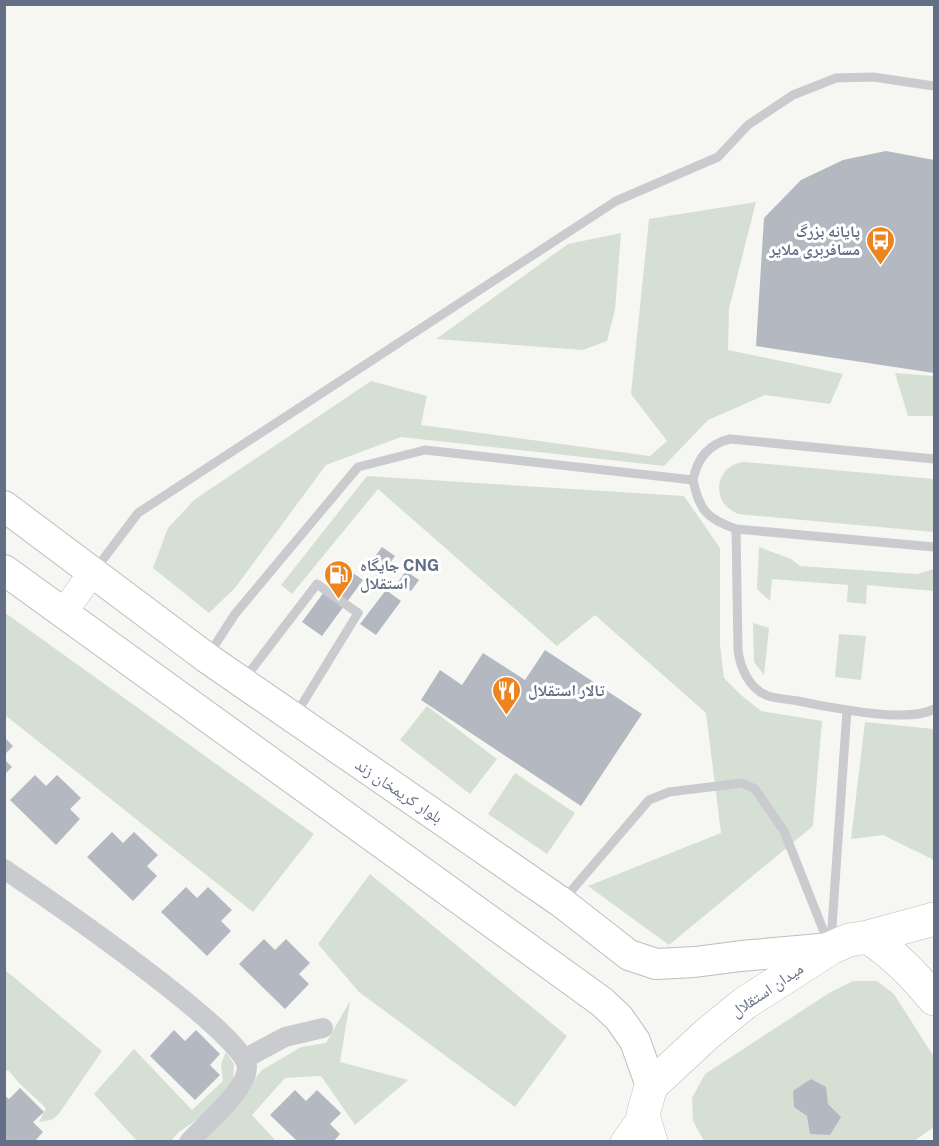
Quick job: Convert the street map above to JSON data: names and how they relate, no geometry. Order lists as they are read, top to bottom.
{
  "streets": {
    "highway": ["میدان استقلال"],
    "main road": ["بلوار کریمخان زند"]
  },
  "crossings": [
    ["بلوار کریمخان زند", "میدان استقلال"]
  ],
  "places": {
    "bus stop": ["پایانه بزرگ مسافربری ملایر"],
    "fuel station": ["جایگاه CNG استقلال"],
    "restaurant": ["تالار استقلال"]
  }
}
